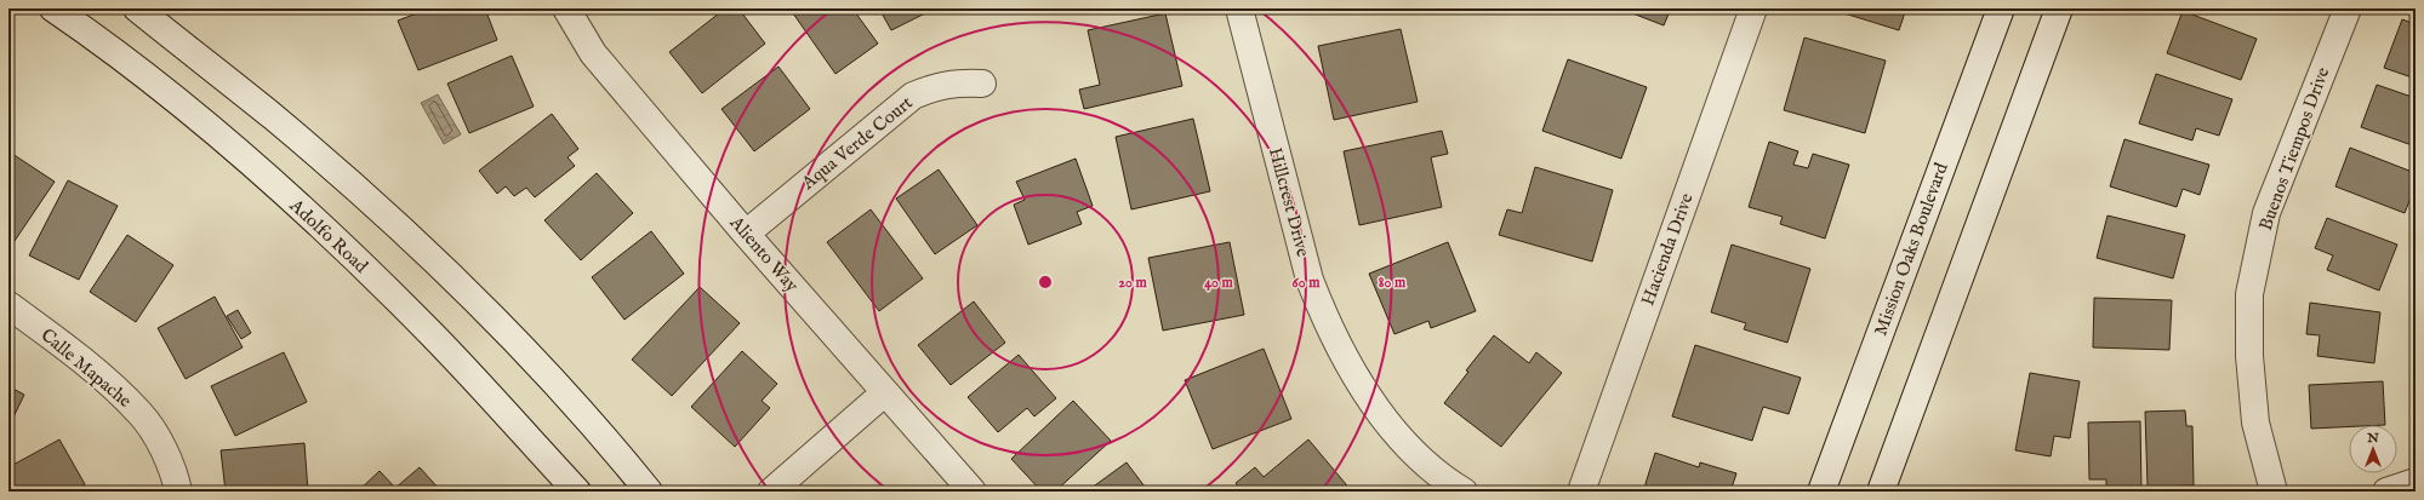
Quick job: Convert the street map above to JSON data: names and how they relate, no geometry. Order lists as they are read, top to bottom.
{
  "streets": {
    "street": [
      "Aqua Verde Court",
      "Buenos Tiempos Drive",
      "Hillcrest Drive",
      "Adolfo Road",
      "Hacienda Drive",
      "Mission Oaks Boulevard",
      "Aliento Way",
      "Calle Mapache"
    ]
  },
  "crossings": [
    ["Aqua Verde Court", "Aliento Way"]
  ],
  "north": "top",
  "rings": [
    "20 m",
    "40 m",
    "60 m",
    "80 m"
  ]
}
